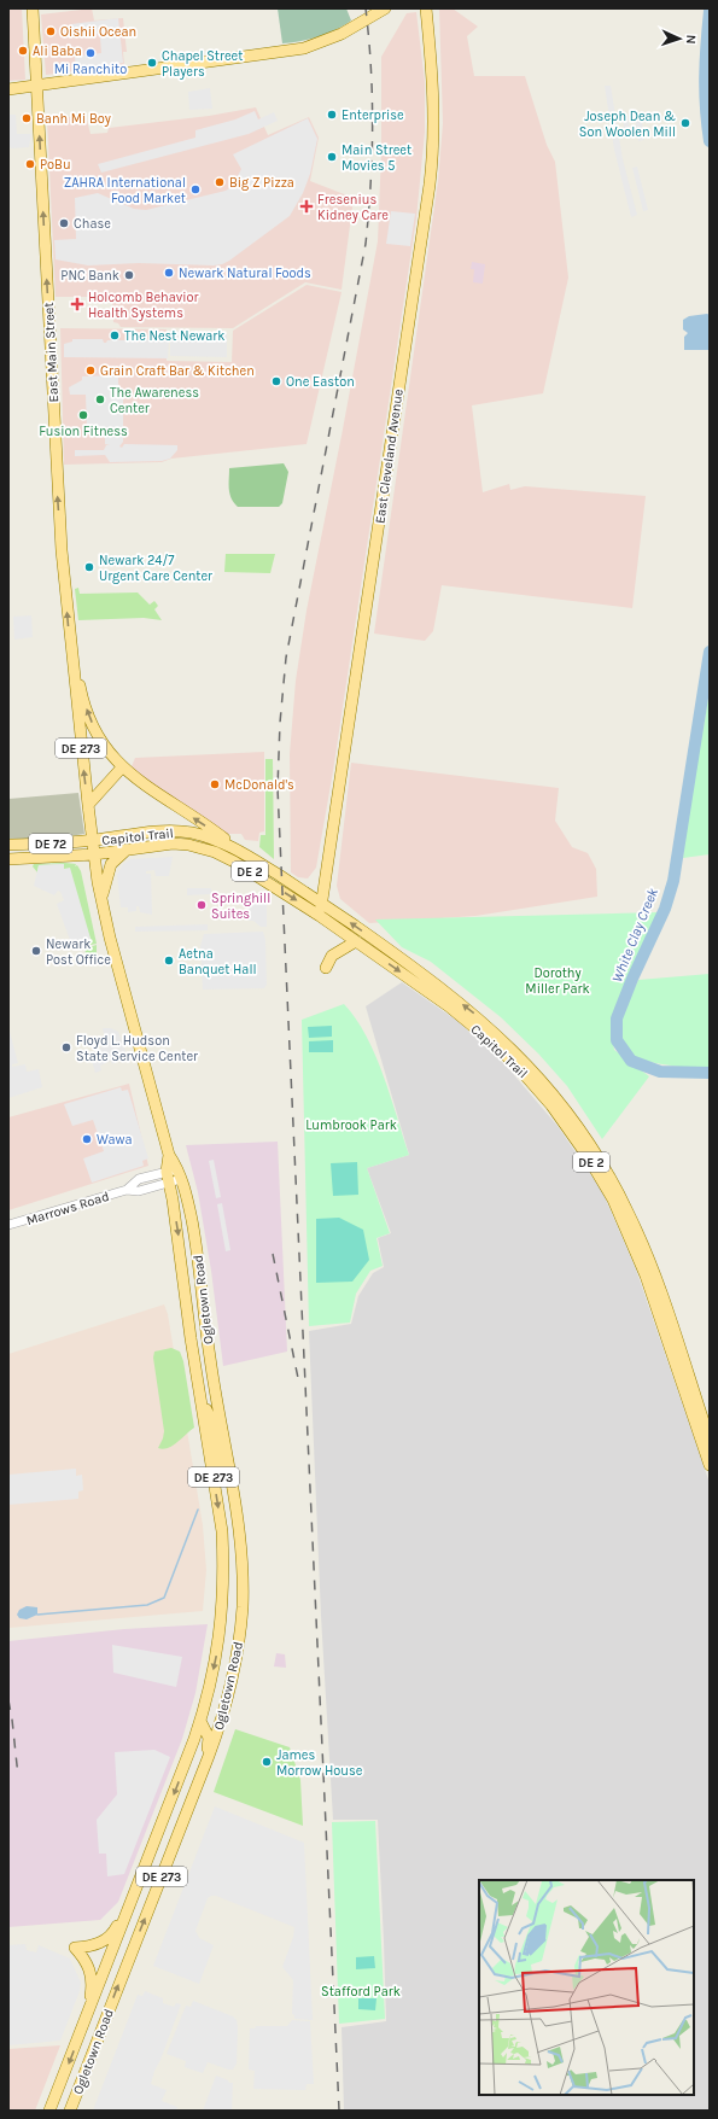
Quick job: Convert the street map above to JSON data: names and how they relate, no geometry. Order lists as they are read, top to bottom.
{
  "streets": {
    "main road": [
      "East Main Street",
      "East Cleveland Avenue",
      "DE 273",
      "Capitol Trail",
      "DE 72",
      "DE 2",
      "Ogletown Road"
    ],
    "street": ["Marrows Road"]
  },
  "crossings": [
    ["East Main Street", "Capitol Trail"],
    ["East Main Street", "DE 72"],
    ["East Main Street", "Ogletown Road"],
    ["East Cleveland Avenue", "Capitol Trail"],
    ["Capitol Trail", "DE 72"],
    ["Capitol Trail", "Ogletown Road"],
    ["DE 72", "Ogletown Road"],
    ["Marrows Road", "Ogletown Road"]
  ],
  "one_way": ["East Main Street"],
  "water": ["White Clay Creek"],
  "parks": ["Dorothy Miller Park", "Lumbrook Park", "Stafford Park"],
  "places": {
    "other": [
      "Oishii Ocean",
      "Ali Baba",
      "Mi Ranchito",
      "Chapel Street Players",
      "Enterprise",
      "Banh Mi Boy",
      "Joseph Dean & Son Woolen Mill",
      "Main Street Movies 5",
      "PoBu",
      "Big Z Pizza",
      "ZAHRA International Food Market",
      "Chase",
      "Newark Natural Foods",
      "PNC Bank",
      "The Nest Newark",
      "Grain Craft Bar & Kitchen",
      "One Easton",
      "The Awareness Center",
      "Fusion Fitness",
      "Newark 24/7 Urgent Care Center",
      "McDonald's",
      "Springhill Suites",
      "Newark Post Office",
      "Aetna Banquet Hall",
      "Floyd L. Hudson State Service Center",
      "Wawa",
      "James Morrow House"
    ],
    "health": ["Fresenius Kidney Care", "Holcomb Behavior Health Systems"]
  },
  "north": "right"
}
